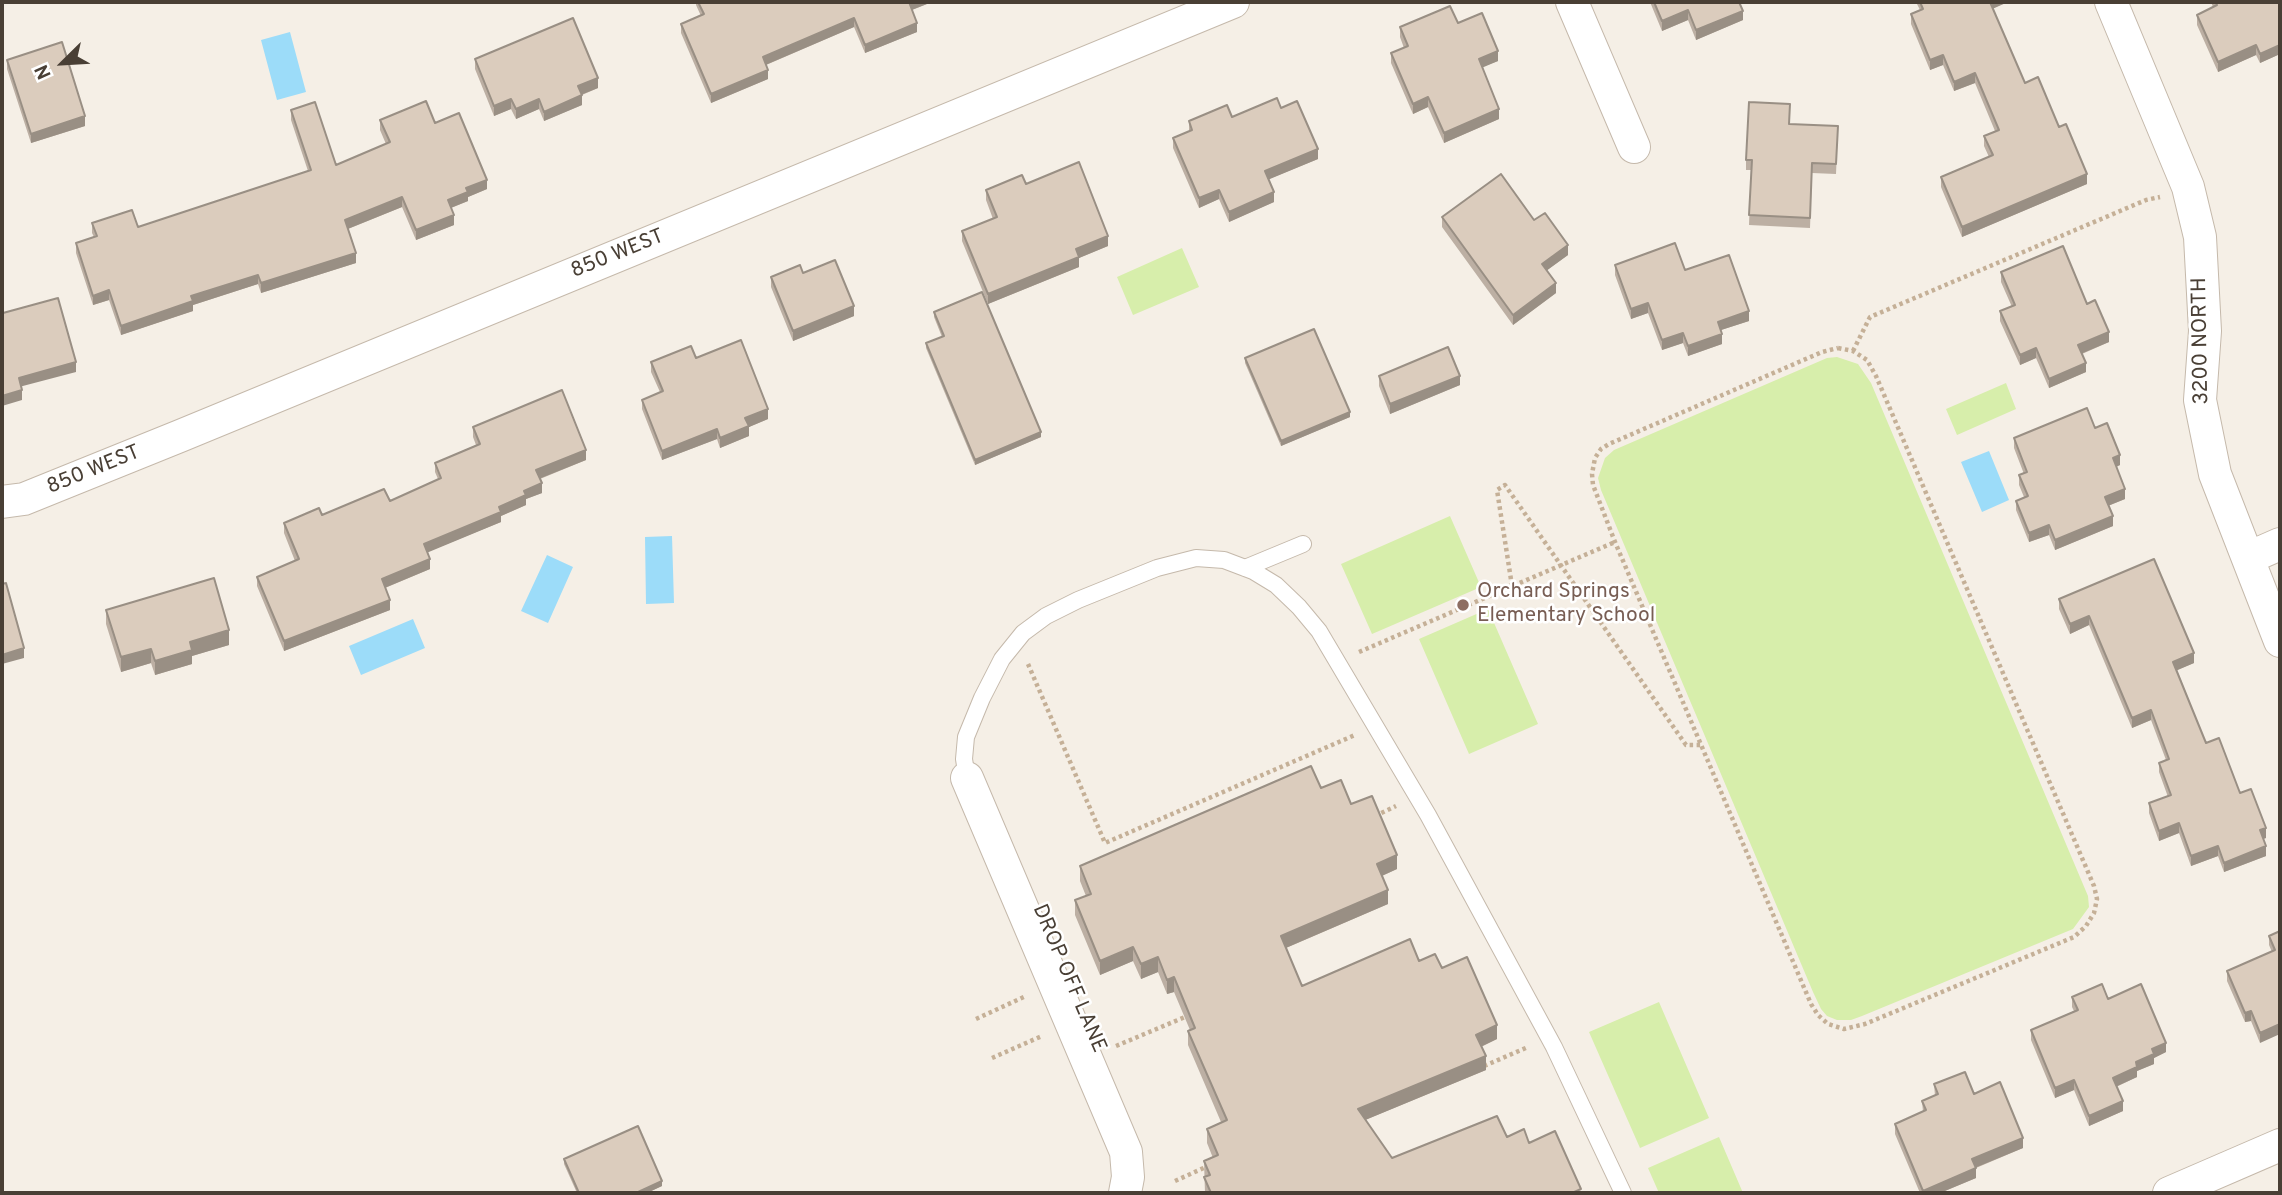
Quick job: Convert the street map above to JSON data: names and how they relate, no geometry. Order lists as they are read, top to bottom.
{
  "streets": {
    "street": ["850 WEST", "3200 NORTH"],
    "lane": ["DROP OFF LANE"]
  },
  "places": ["Orchard Springs Elementary School"],
  "north": "bottom left"
}
